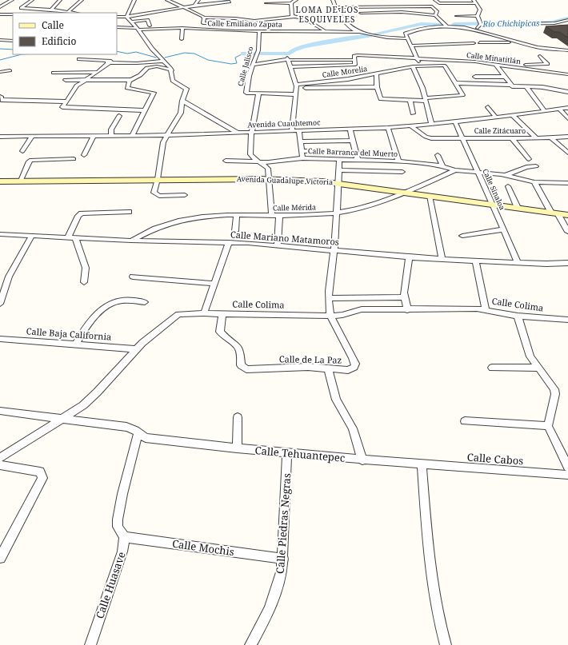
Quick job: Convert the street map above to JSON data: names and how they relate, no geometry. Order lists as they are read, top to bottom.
{
  "streets": {
    "main road": ["Avenida Guadalupe Victoria"],
    "street": [
      "Calle Emiliano Zapata",
      "Calle Minatitlán",
      "Calle Jalisco",
      "Calle Morelia",
      "Avenida Cuauhtemoc",
      "Calle Zitácuaro",
      "Calle Barranca del Muerto",
      "Calle Sinaloa",
      "Calle Mérida",
      "Calle Mariano Matamoros",
      "Calle Colima",
      "Calle Baja California",
      "Calle de La Paz",
      "Calle Tehuantepec",
      "Calle Cabos",
      "Calle Piedras Negras",
      "Calle Mochis",
      "Calle Huasave"
    ]
  },
  "crossings": [
    ["Calle Emiliano Zapata", "Calle Jalisco"],
    ["Avenida Cuauhtemoc", "Calle Zitácuaro"],
    ["Avenida Cuauhtemoc", "Calle Sinaloa"],
    ["Calle Zitácuaro", "Calle Sinaloa"],
    ["Calle Barranca del Muerto", "Calle Sinaloa"],
    ["Calle Barranca del Muerto", "Calle Mérida"],
    ["Calle Barranca del Muerto", "Calle de La Paz"],
    ["Avenida Guadalupe Victoria", "Calle Sinaloa"],
    ["Avenida Guadalupe Victoria", "Calle Mérida"],
    ["Avenida Guadalupe Victoria", "Calle de La Paz"],
    ["Calle Sinaloa", "Calle Mariano Matamoros"],
    ["Calle Mérida", "Calle Mariano Matamoros"],
    ["Calle Mérida", "Calle de La Paz"],
    ["Calle Mariano Matamoros", "Calle de La Paz"],
    ["Calle Colima", "Calle Baja California"],
    ["Calle Colima", "Calle de La Paz"],
    ["Calle Colima", "Calle Tehuantepec"],
    ["Calle Tehuantepec", "Calle Cabos"],
    ["Calle Tehuantepec", "Calle Piedras Negras"],
    ["Calle Piedras Negras", "Calle Mochis"],
    ["Calle Mochis", "Calle Huasave"]
  ],
  "districts": ["LOMA DE LOS ESQUIVELES"],
  "water": ["Río Chichipicas"],
  "legend": ["Calle", "Edificio"]
}
